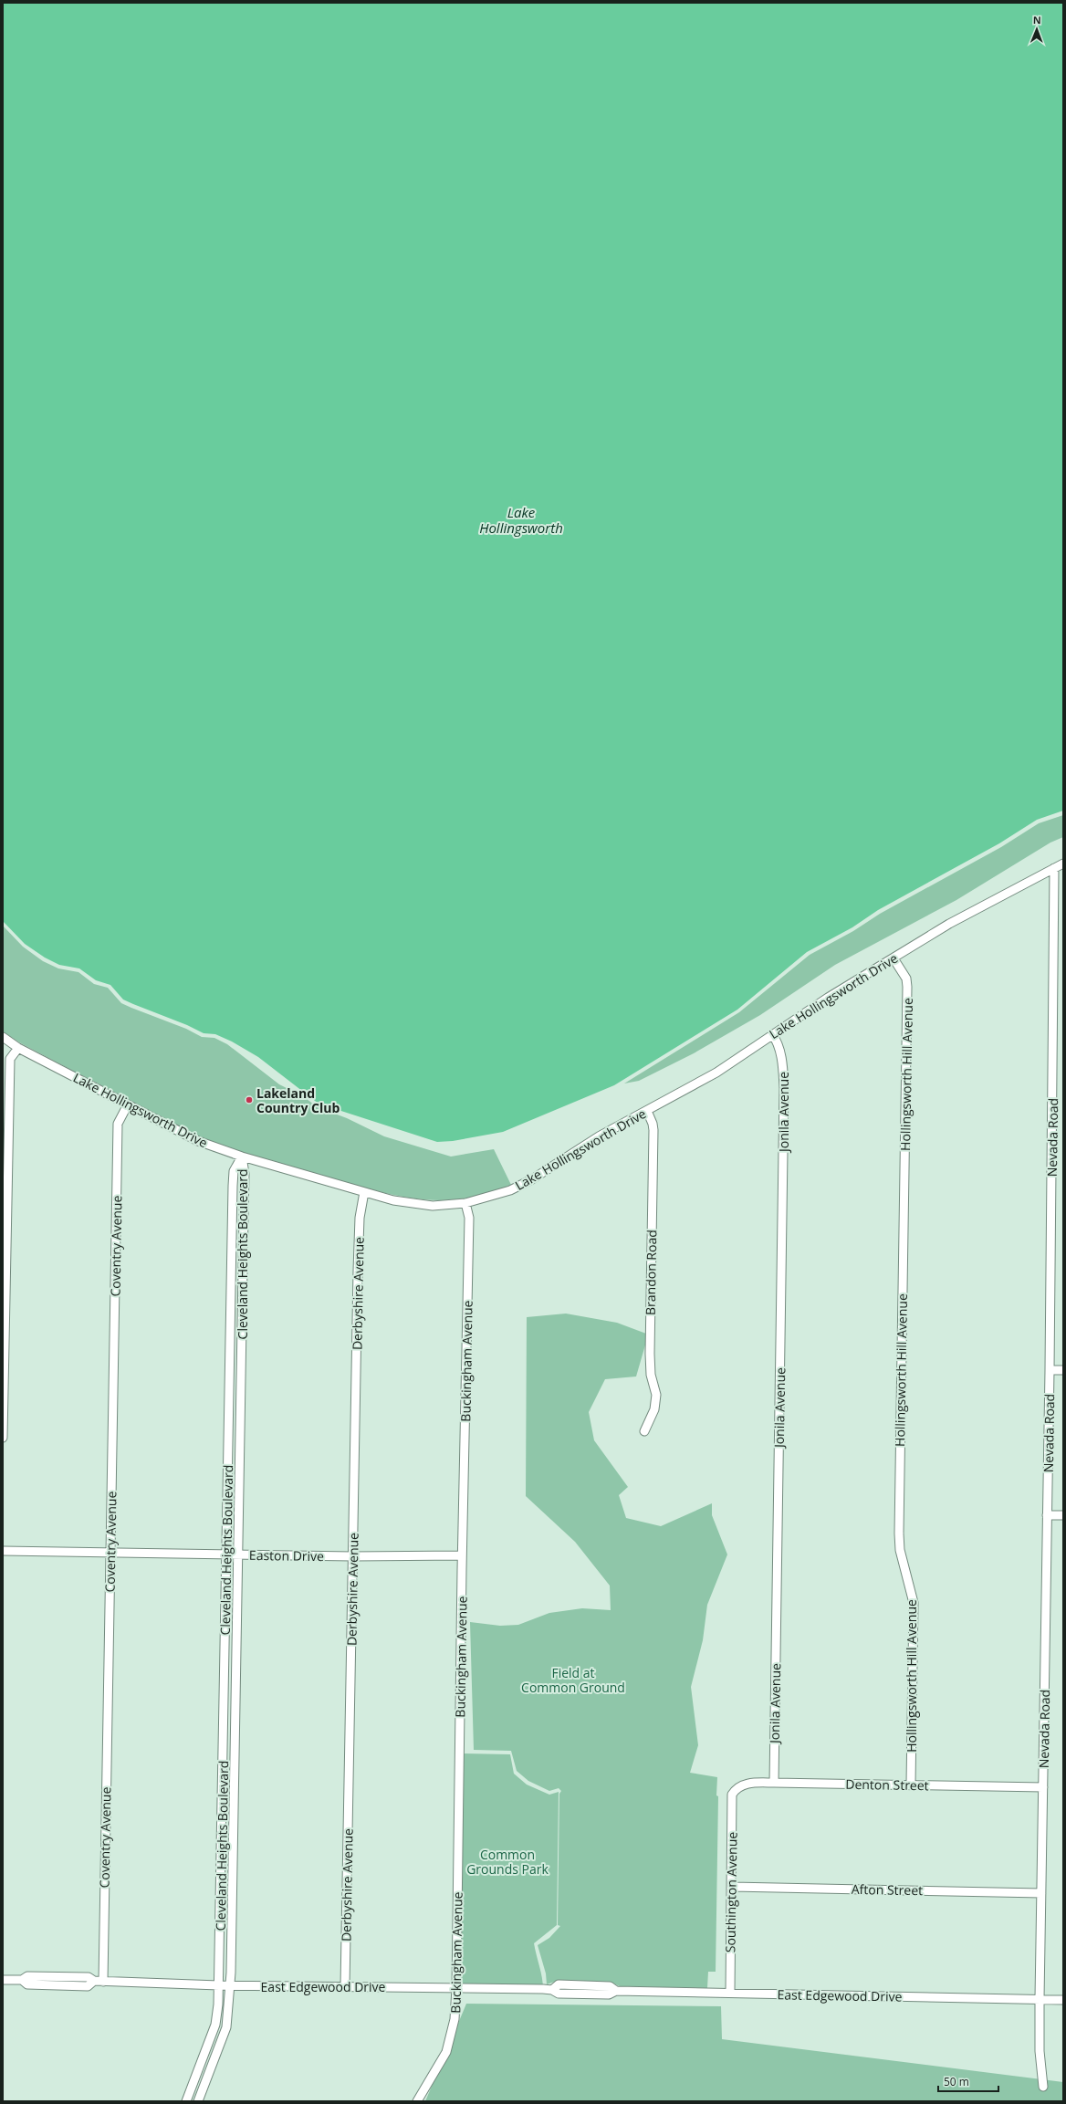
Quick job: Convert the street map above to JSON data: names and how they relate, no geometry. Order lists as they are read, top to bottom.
{
  "streets": {
    "street": [
      "Lake Hollingsworth Drive",
      "Hollingsworth Hill Avenue",
      "Jonila Avenue",
      "Nevada Road",
      "Coventry Avenue",
      "Cleveland Heights Boulevard",
      "Brandon Road",
      "Derbyshire Avenue",
      "Buckingham Avenue",
      "Easton Drive",
      "Denton Street",
      "Afton Street",
      "Southington Avenue",
      "East Edgewood Drive"
    ]
  },
  "crossings": [
    ["Lake Hollingsworth Drive", "Hollingsworth Hill Avenue"],
    ["Lake Hollingsworth Drive", "Jonila Avenue"],
    ["Lake Hollingsworth Drive", "Nevada Road"],
    ["Lake Hollingsworth Drive", "Coventry Avenue"],
    ["Lake Hollingsworth Drive", "Cleveland Heights Boulevard"],
    ["Lake Hollingsworth Drive", "Brandon Road"],
    ["Lake Hollingsworth Drive", "Derbyshire Avenue"],
    ["Lake Hollingsworth Drive", "Buckingham Avenue"],
    ["Hollingsworth Hill Avenue", "Denton Street"],
    ["Jonila Avenue", "Denton Street"],
    ["Nevada Road", "Denton Street"],
    ["Nevada Road", "Afton Street"],
    ["Nevada Road", "East Edgewood Drive"],
    ["Coventry Avenue", "Easton Drive"],
    ["Coventry Avenue", "East Edgewood Drive"],
    ["Cleveland Heights Boulevard", "Easton Drive"],
    ["Cleveland Heights Boulevard", "East Edgewood Drive"],
    ["Derbyshire Avenue", "Easton Drive"],
    ["Derbyshire Avenue", "East Edgewood Drive"],
    ["Buckingham Avenue", "Easton Drive"],
    ["Buckingham Avenue", "East Edgewood Drive"],
    ["Denton Street", "Southington Avenue"],
    ["Afton Street", "Southington Avenue"],
    ["Southington Avenue", "East Edgewood Drive"]
  ],
  "water": ["Lake Hollingsworth"],
  "parks": ["Field at Common Ground", "Common Grounds Park"],
  "places": ["Lakeland Country Club"],
  "scale_bar": "50 m",
  "north": "top"
}
